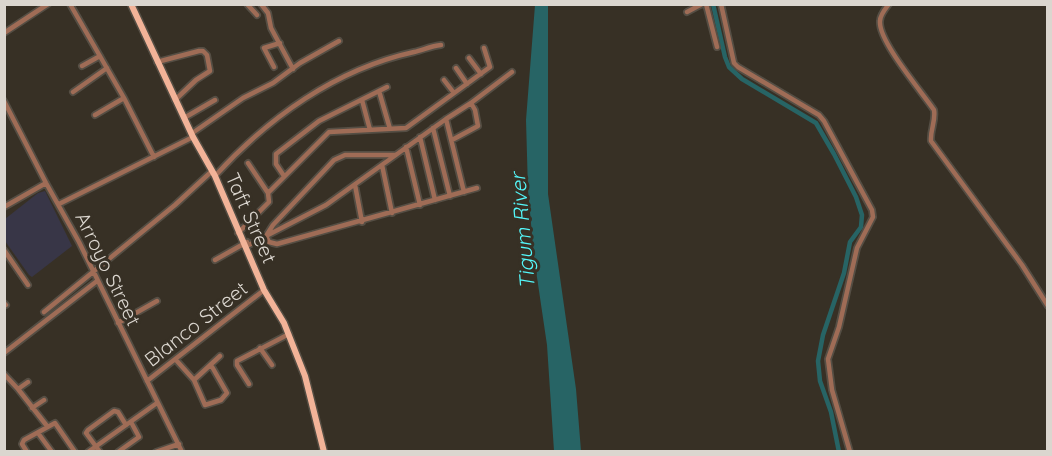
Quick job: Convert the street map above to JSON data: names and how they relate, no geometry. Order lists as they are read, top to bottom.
{
  "streets": {
    "main road": ["Taft Street"],
    "street": ["Arroyo Street", "Blanco Street"]
  },
  "crossings": [
    ["Taft Street", "Blanco Street"],
    ["Arroyo Street", "Blanco Street"]
  ],
  "water": ["Tigum River"]
}
